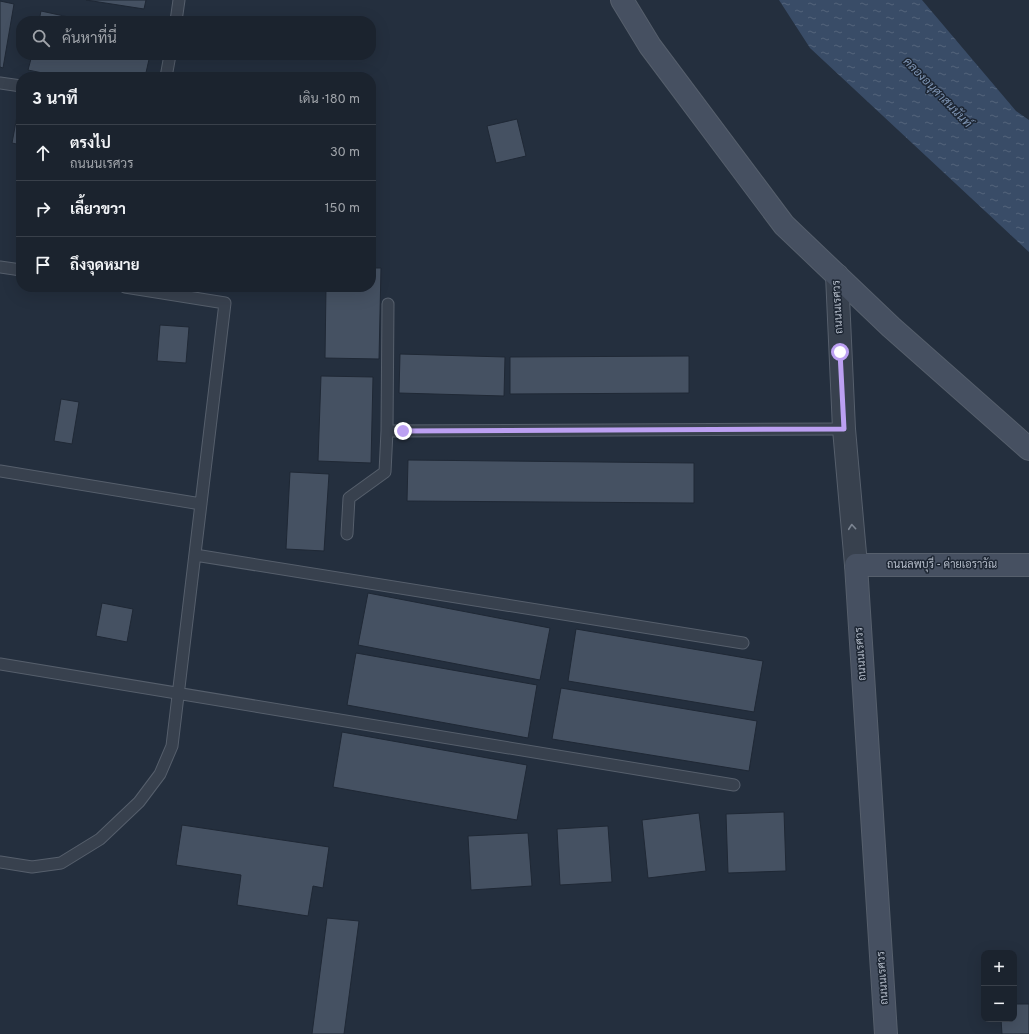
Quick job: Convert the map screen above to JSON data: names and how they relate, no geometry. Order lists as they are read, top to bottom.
{
  "streets": {
    "main road": ["ถนนนเรศวร", "ถนนลพบุรี - ค่ายเอราวัณ"]
  },
  "crossings": [
    ["ถนนนเรศวร", "ถนนลพบุรี - ค่ายเอราวัณ"]
  ],
  "water": ["คลองอนุศาสนนันท์"],
  "page": {
    "search": "ค้นหาที่นี่",
    "heading": ["3 นาที", "เดิน · 180 m"],
    "list": [
      ["ตรงไป", "ถนนนเรศวร", "30 m"],
      ["เลี้ยวขวา", "150 m"],
      "ถึงจุดหมาย"
    ],
    "map_buttons": ["+", "−"]
  }
}
